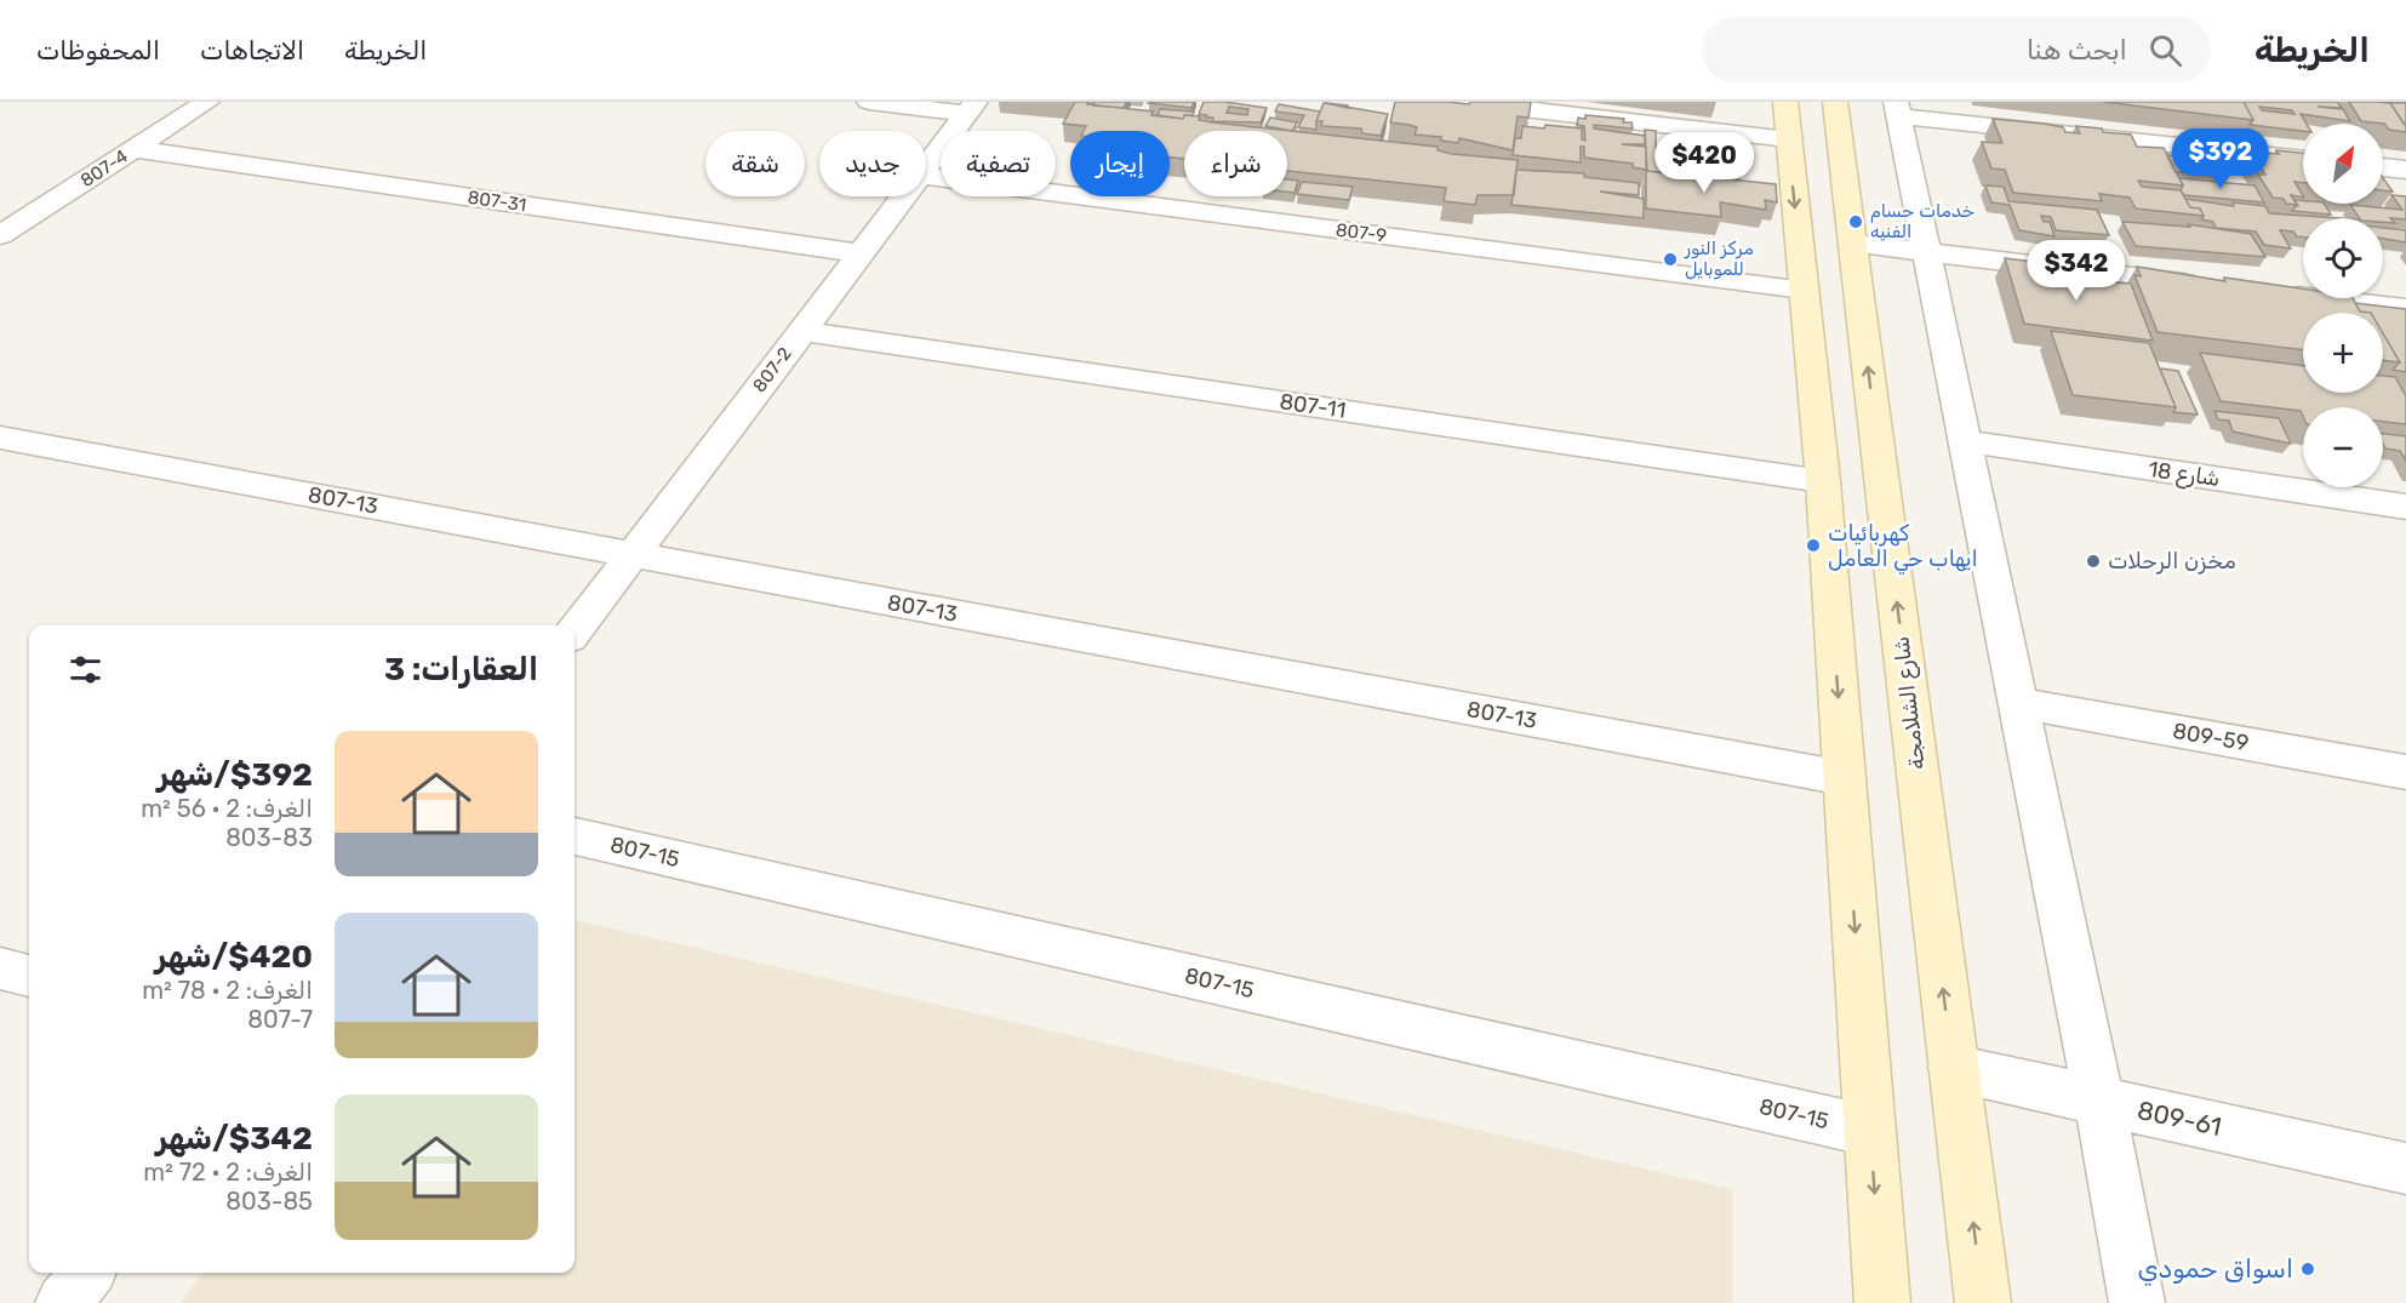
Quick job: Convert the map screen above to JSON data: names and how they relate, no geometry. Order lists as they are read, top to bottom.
{
  "streets": {
    "street": [
      "807-4",
      "807-31",
      "807-9",
      "807-2",
      "807-11",
      "شارع 18",
      "807-13",
      "شارع الشلامجة",
      "809-59",
      "807-15",
      "809-61"
    ]
  },
  "crossings": [
    ["807-4", "807-31"],
    ["807-31", "807-2"],
    ["807-2", "807-11"],
    ["807-2", "807-13"],
    ["شارع الشلامجة", "809-61"]
  ],
  "places": [
    "خدمات حسام الفنيه",
    "مركز النور للموبايل",
    "كهربائيات ايهاب حي العامل",
    "مخزن الرحلات",
    "اسواق حمودي"
  ],
  "north": "top right",
  "page": {
    "header": "الخريطة",
    "search": "ابحث هنا",
    "nav": ["الخريطة", "الاتجاهات", "المحفوظات"],
    "map_buttons": ["+", "−"],
    "price": ["$392", "$420", "$342"],
    "chip": [
      "شراء",
      "إيجار",
      "تصفية",
      "جديد",
      "شقة"
    ],
    "heading": "العقارات: 3",
    "list": [
      {
        "name": "$392/شهر",
        "note": "الغرف: 2 · 56 m² · 803-83"
      },
      {
        "name": "$420/شهر",
        "note": "الغرف: 2 · 78 m² · 807-7"
      },
      {
        "name": "$342/شهر",
        "note": "الغرف: 2 · 72 m² · 803-85"
      }
    ]
  }
}
